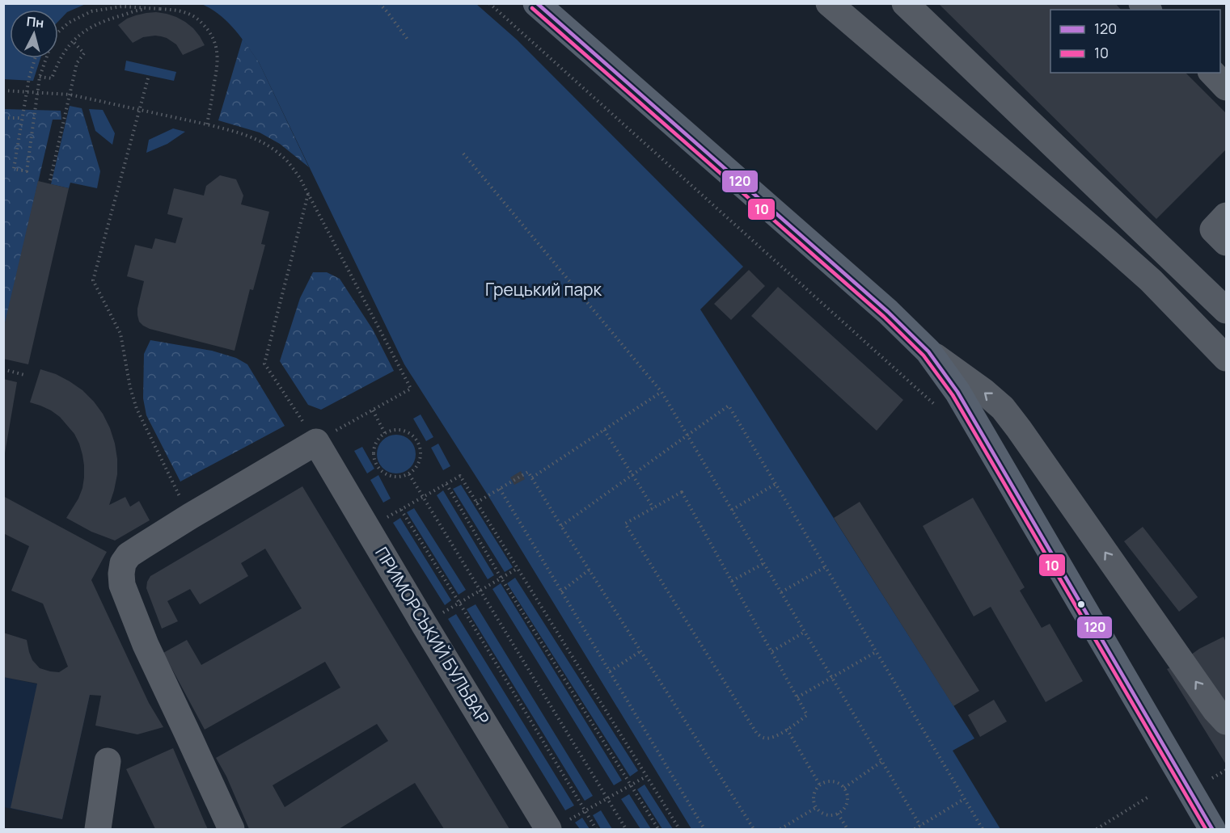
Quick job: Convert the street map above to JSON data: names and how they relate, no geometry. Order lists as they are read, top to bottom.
{
  "streets": {
    "street": ["ПРИМОРСЬКИЙ БУЛЬВАР"]
  },
  "parks": ["Грецький парк"],
  "lines": ["transit line 120", "transit line 10"],
  "legend": ["120", "10"],
  "north": "top"
}
